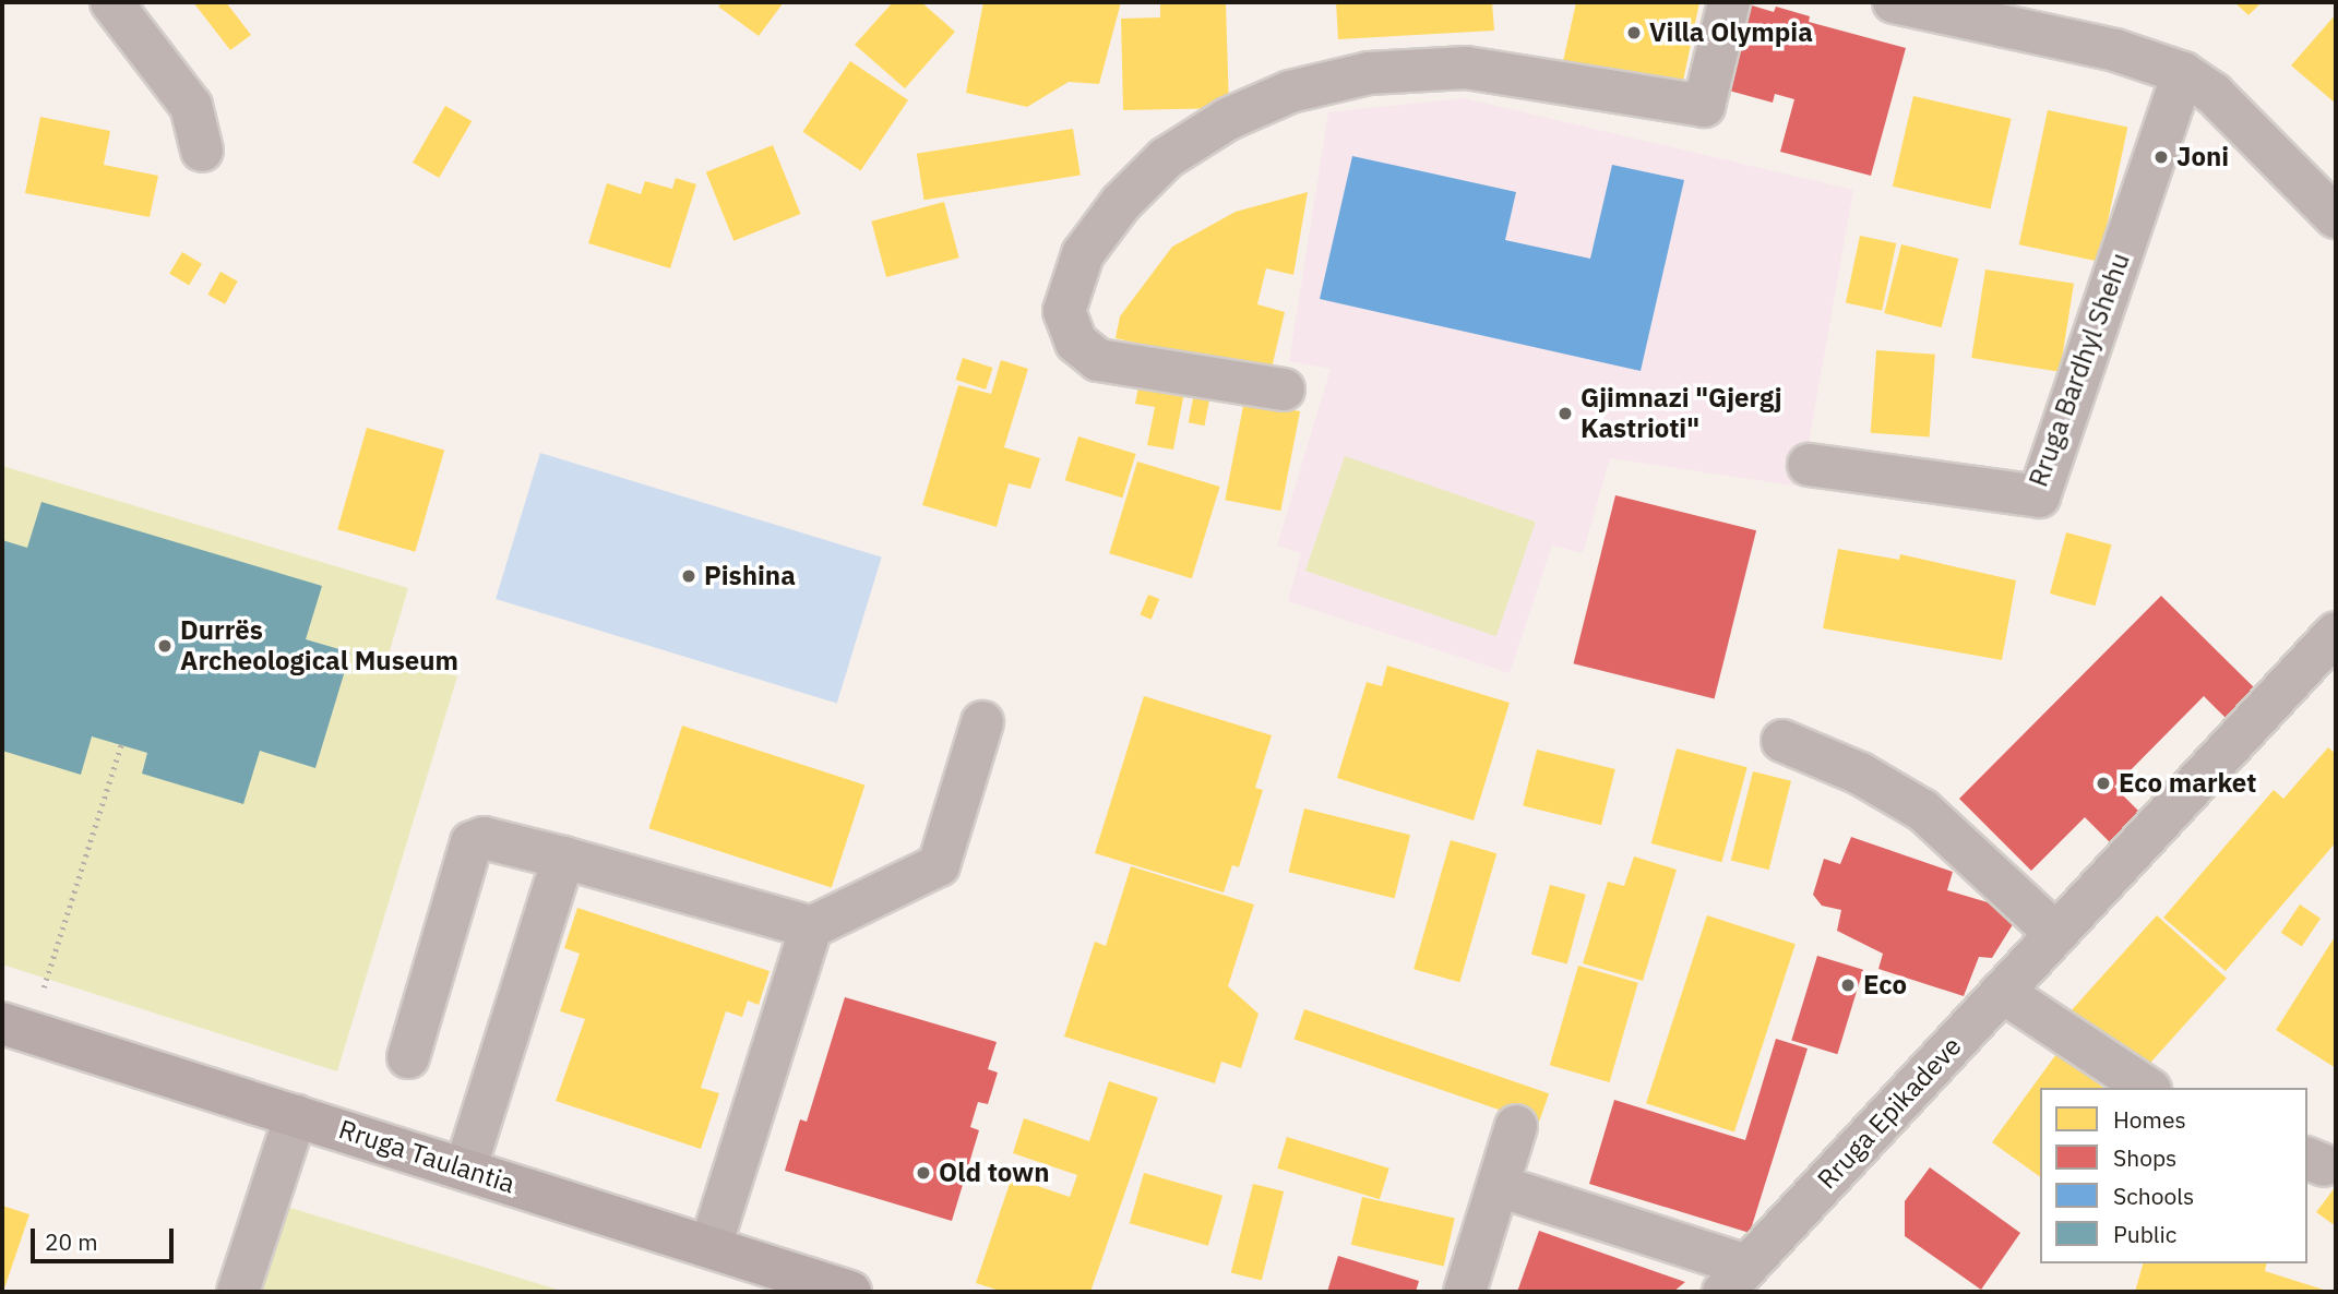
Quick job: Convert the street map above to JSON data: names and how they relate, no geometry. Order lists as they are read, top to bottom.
{
  "streets": {
    "main road": ["Rruga Taulantia"],
    "street": ["Rruga Bardhyl Shehu", "Rruga Epikadeve"]
  },
  "places": [
    "Villa Olympia",
    "Joni",
    "Gjimnazi \"Gjergj Kastrioti\"",
    "Pishina",
    "Durrës Archeological Museum",
    "Eco market",
    "Eco",
    "Old town"
  ],
  "legend": [
    "Homes",
    "Shops",
    "Schools",
    "Public"
  ],
  "scale_bar": "20 m"
}
